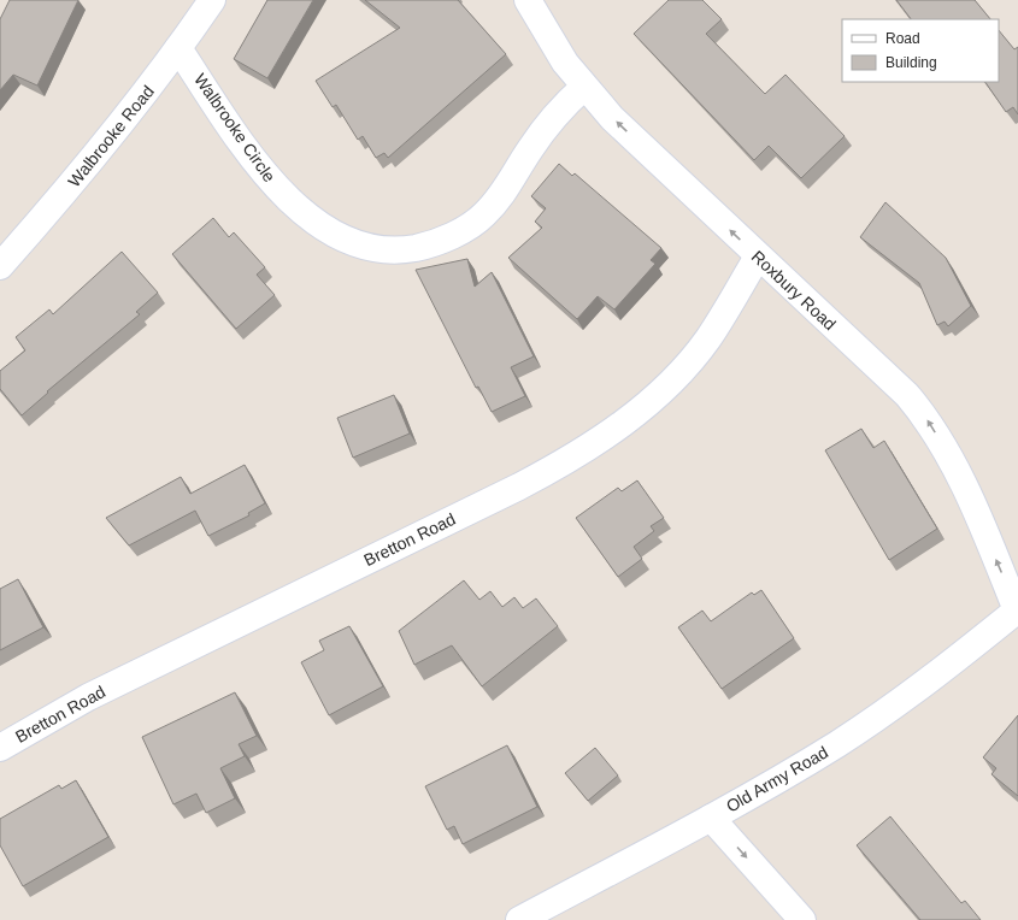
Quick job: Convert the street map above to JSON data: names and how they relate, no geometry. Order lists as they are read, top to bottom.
{
  "streets": {
    "street": [
      "Walbrooke Circle",
      "Walbrooke Road",
      "Roxbury Road",
      "Bretton Road",
      "Old Army Road"
    ]
  },
  "crossings": [
    ["Walbrooke Circle", "Walbrooke Road"],
    ["Walbrooke Circle", "Roxbury Road"],
    ["Roxbury Road", "Bretton Road"],
    ["Roxbury Road", "Old Army Road"]
  ],
  "one_way": ["Roxbury Road"],
  "legend": ["Road", "Building"]
}
